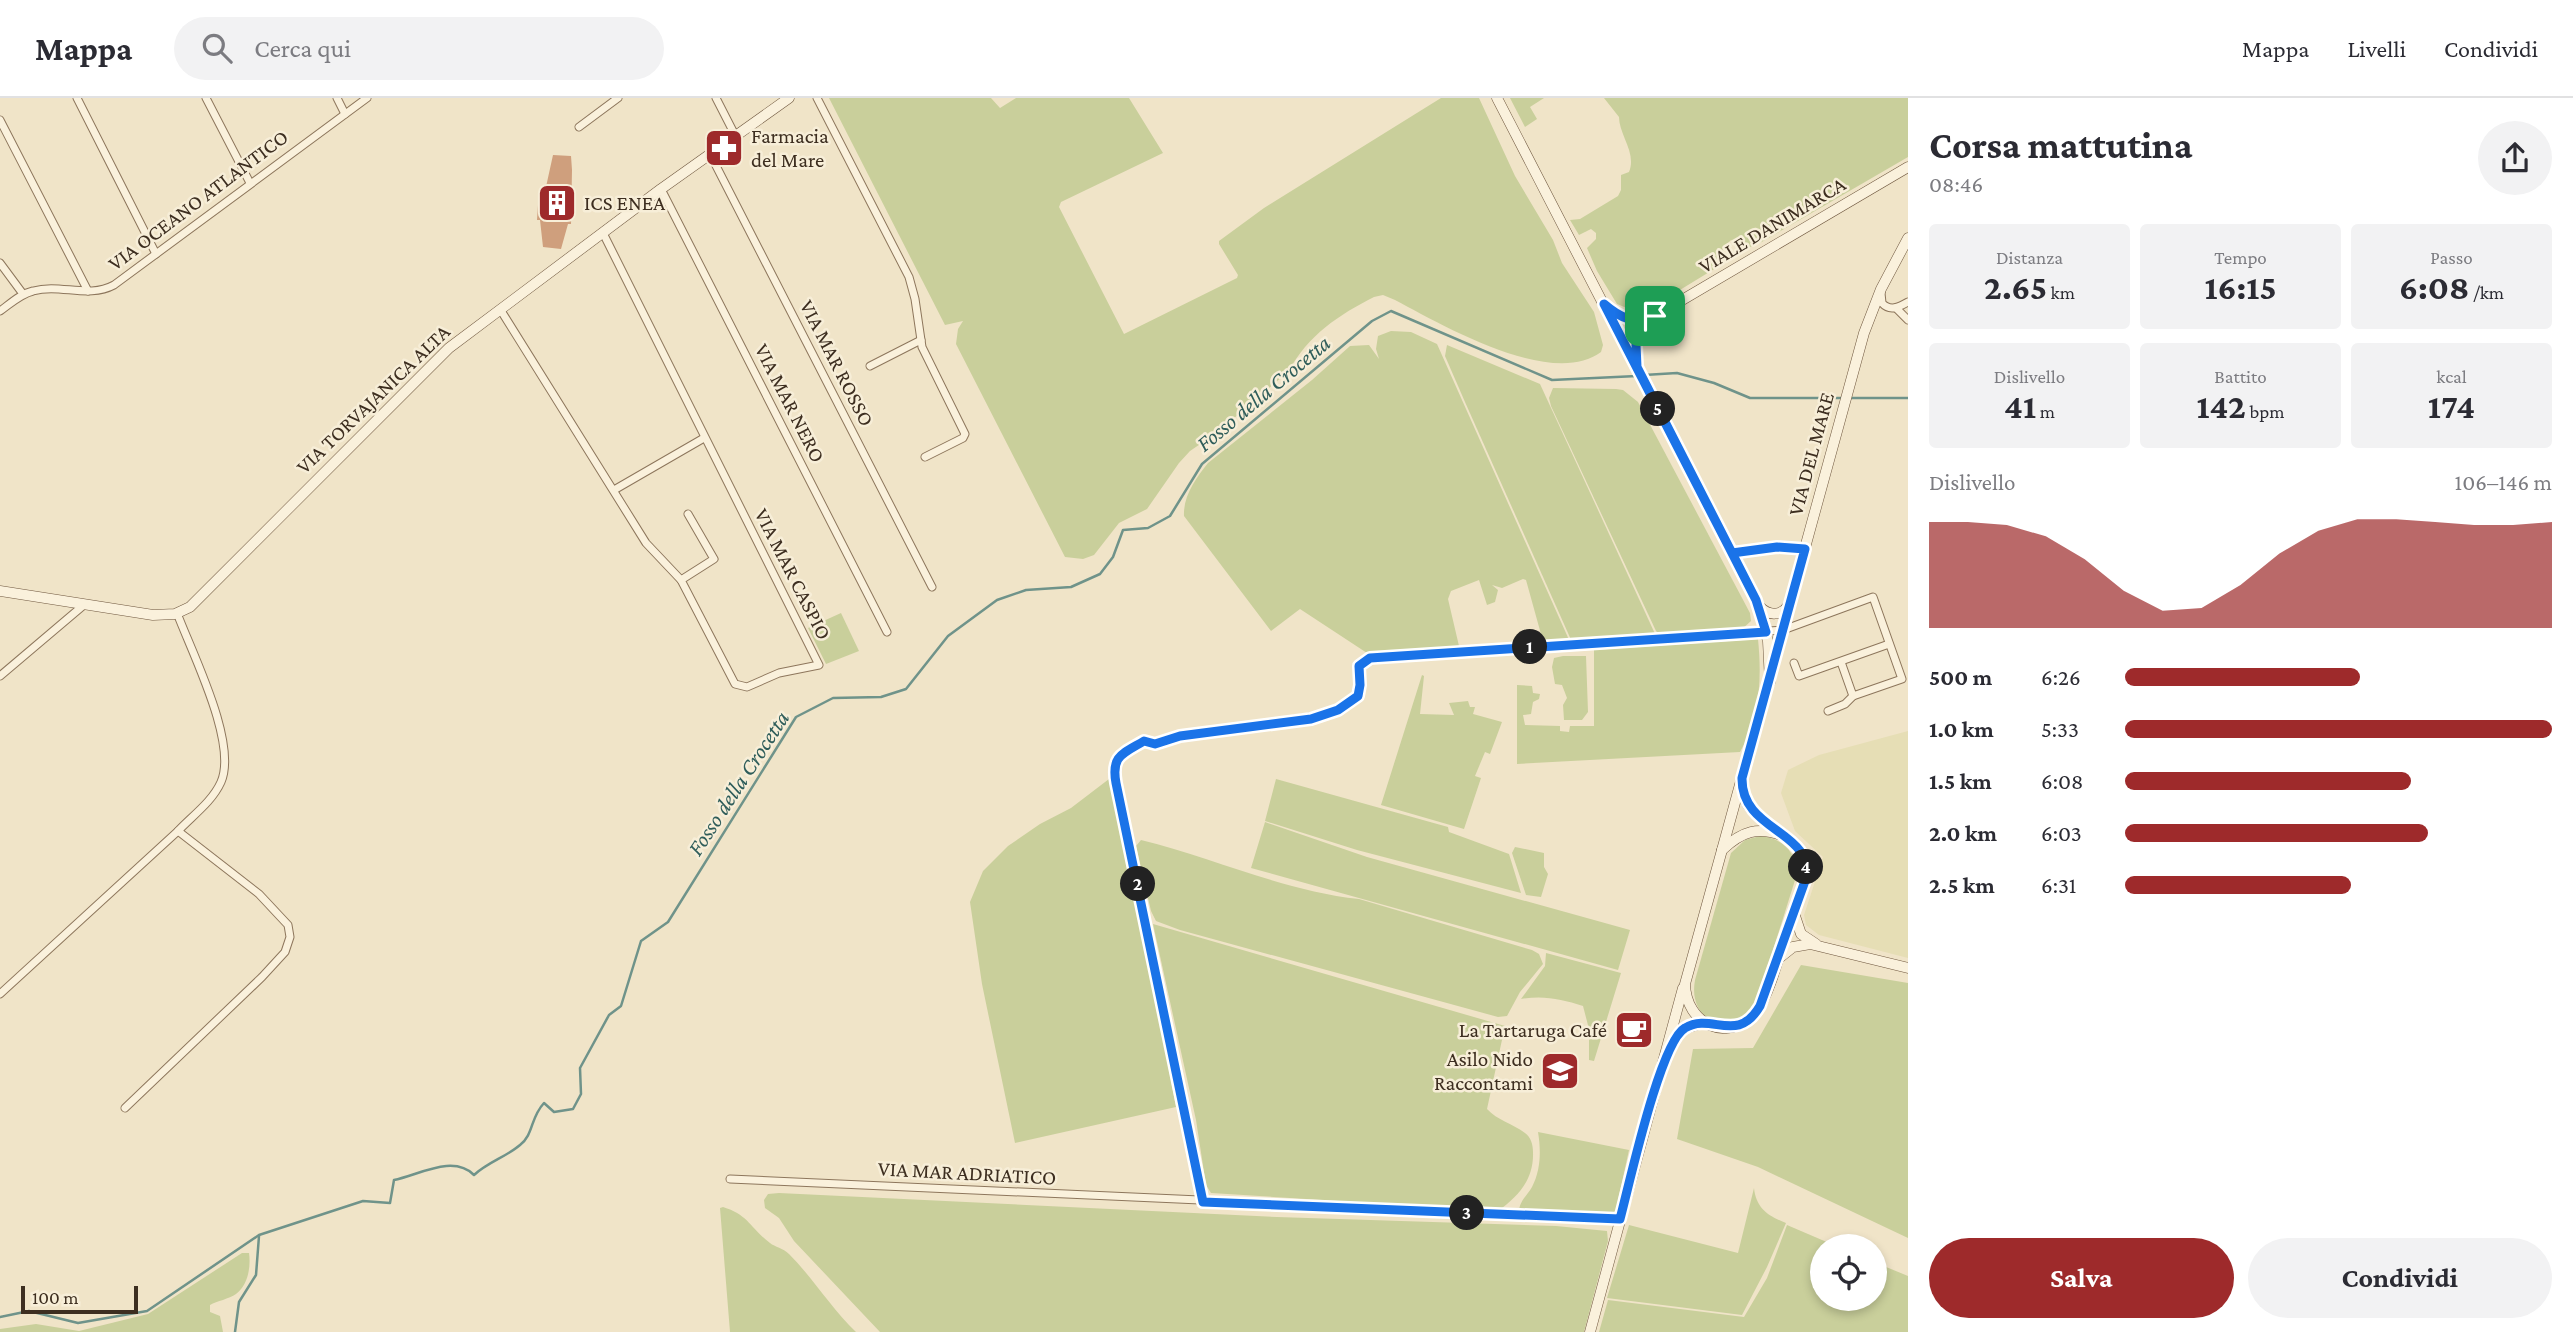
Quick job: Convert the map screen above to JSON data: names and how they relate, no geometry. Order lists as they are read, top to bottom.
{
  "streets": {
    "main road": ["VIALE DANIMARCA", "VIA TORVAJANICA ALTA", "VIA DEL MARE"],
    "street": [
      "VIA OCEANO ATLANTICO",
      "VIA MAR ROSSO",
      "VIA MAR NERO",
      "VIA MAR CASPIO",
      "VIA MAR ADRIATICO"
    ]
  },
  "crossings": [
    ["VIA MAR ROSSO", "VIA TORVAJANICA ALTA"],
    ["VIA TORVAJANICA ALTA", "VIA MAR NERO"],
    ["VIA TORVAJANICA ALTA", "VIA MAR CASPIO"],
    ["VIA DEL MARE", "VIA MAR ADRIATICO"]
  ],
  "water": ["Fosso della Crocetta"],
  "places": {
    "pharmacy": ["Farmacia del Mare"],
    "building": ["ICS ENEA"],
    "cafe": ["La Tartaruga Café"],
    "school or university": ["Asilo Nido Raccontami"]
  },
  "scale_bar": "100 m",
  "page": {
    "header": "Mappa",
    "search": "Cerca qui",
    "nav": ["Mappa", "Livelli", "Condividi"],
    "heading": ["Corsa mattutina", "08:46"],
    "stats": [
      ["Distanza", "2.65 km"],
      ["Tempo", "16:15"],
      ["Passo", "6:08 /km"],
      ["Dislivello", "41 m"],
      ["Battito", "142 bpm"],
      ["kcal", "174"]
    ],
    "pins": [
      "5",
      "1",
      "4",
      "2",
      "3"
    ],
    "chart": ["Dislivello", "106–146 m"],
    "list": [
      {
        "name": "500 m",
        "note": "6:26"
      },
      {
        "name": "1.0 km",
        "note": "5:33"
      },
      {
        "name": "1.5 km",
        "note": "6:08"
      },
      {
        "name": "2.0 km",
        "note": "6:03"
      },
      {
        "name": "2.5 km",
        "note": "6:31"
      }
    ],
    "buttons": ["Salva", "Condividi"],
    "scale": "100 m"
  }
}
